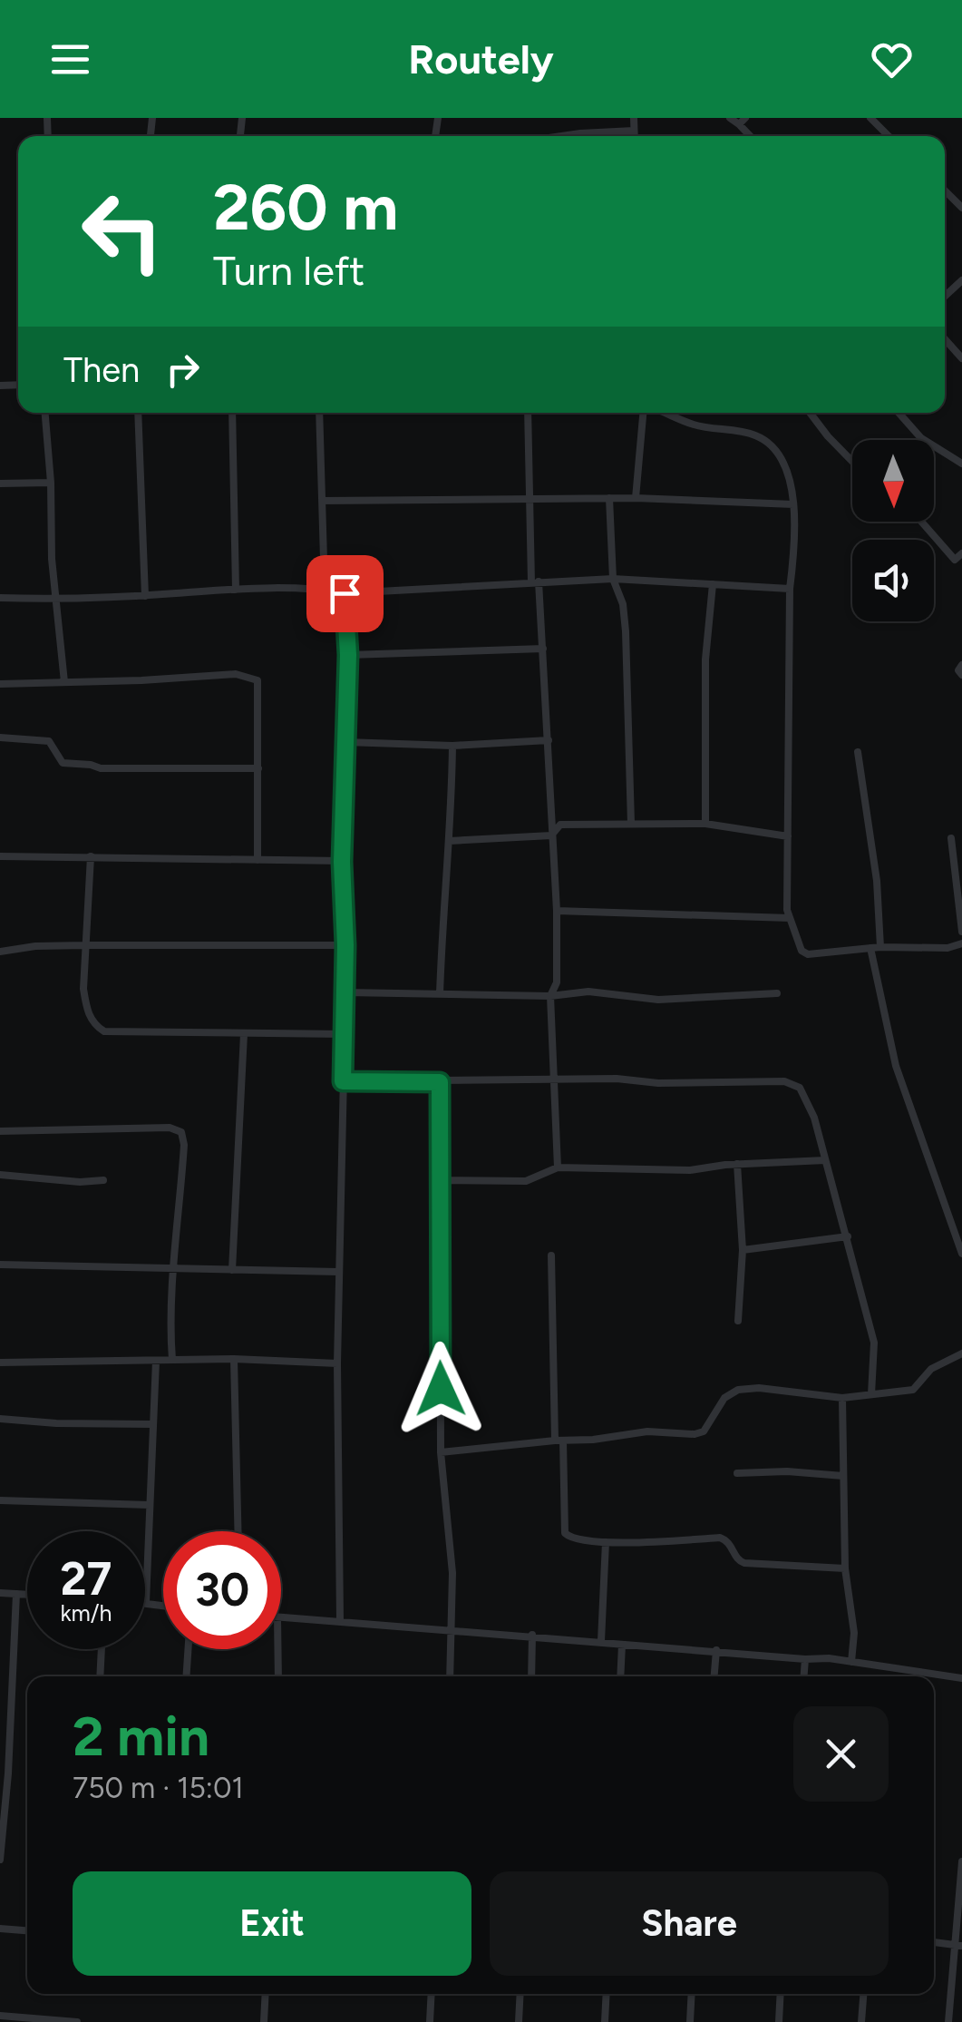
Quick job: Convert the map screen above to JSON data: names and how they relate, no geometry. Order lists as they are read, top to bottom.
{
  "north": "bottom",
  "page": {
    "header": "Routely",
    "turn": ["260 m", "Turn left"],
    "then": "Then",
    "speed": "27 km/h",
    "limit": "30",
    "heading": ["2 min", "750 m · 15:01"],
    "buttons": ["Exit", "Share"]
  }
}
